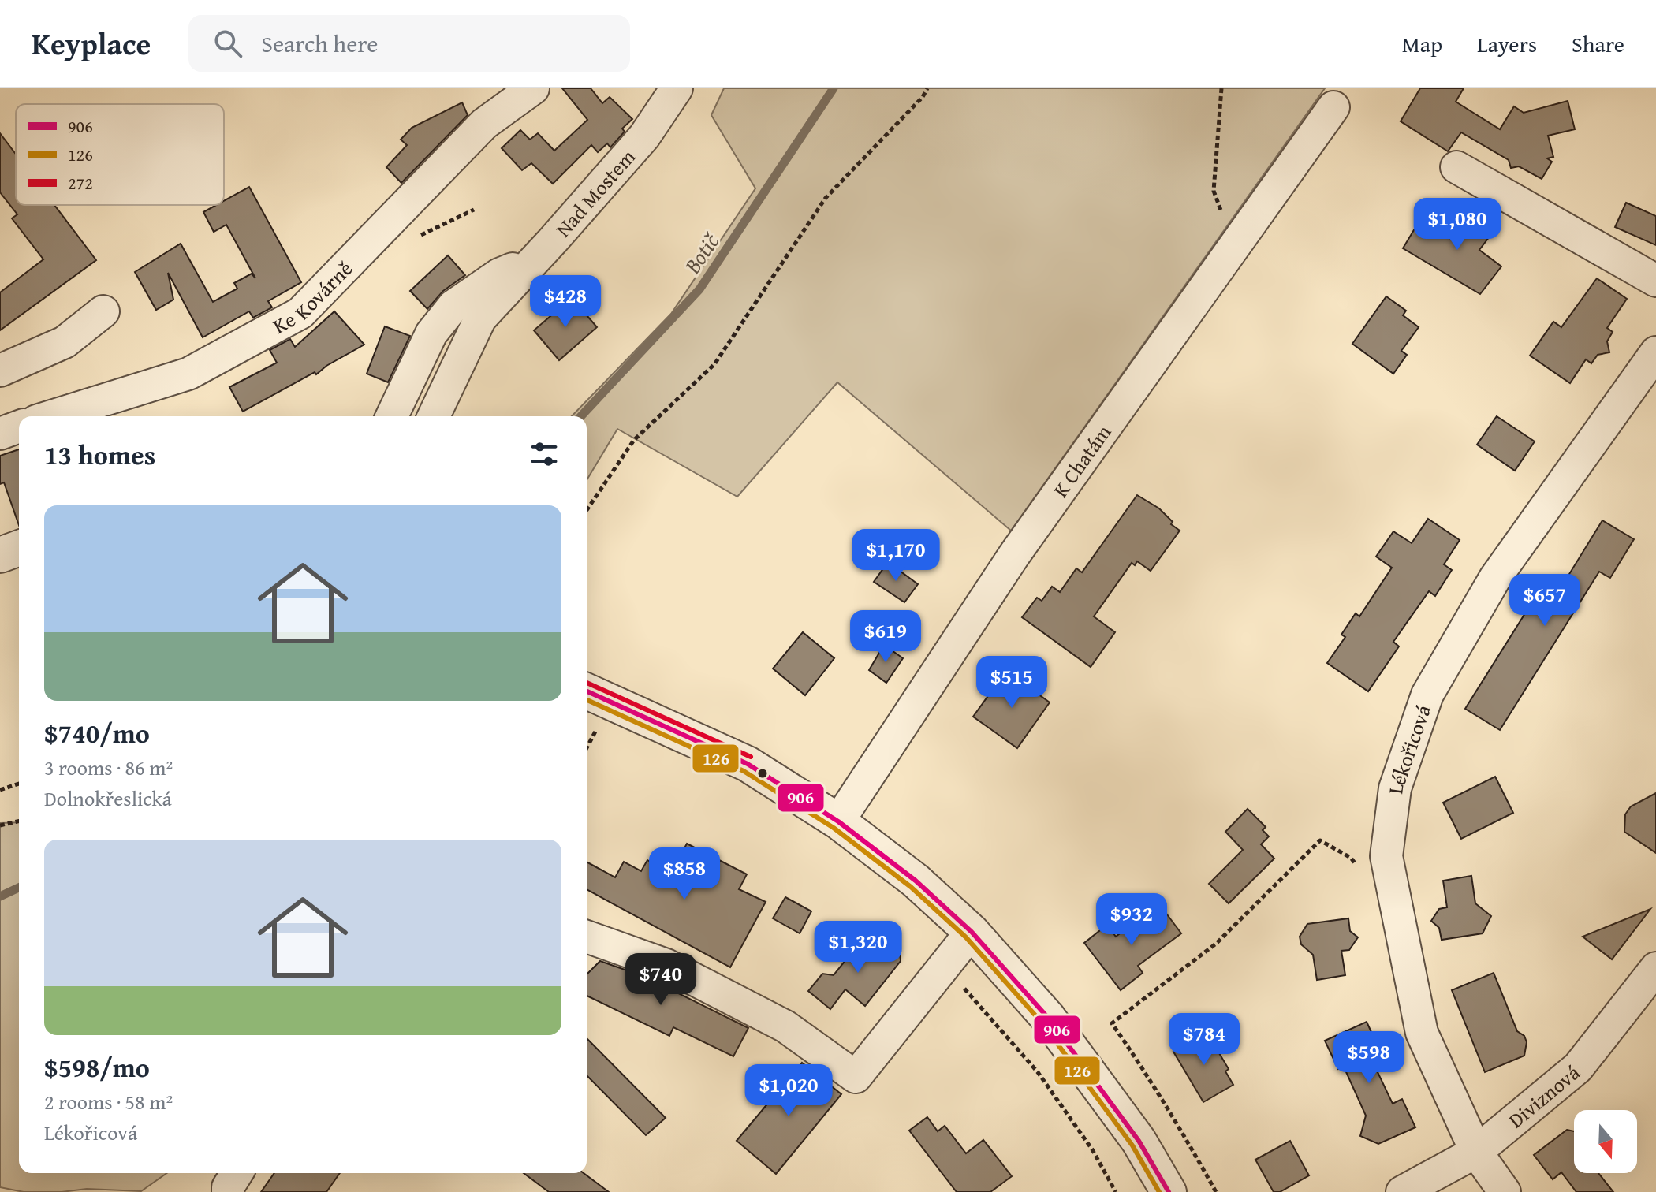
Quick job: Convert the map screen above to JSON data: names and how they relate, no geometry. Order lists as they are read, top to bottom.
{
  "streets": {
    "street": [
      "Nad Mostem",
      "Ke Kovárně",
      "K Chatám",
      "Lékořicová",
      "Diviznová"
    ]
  },
  "crossings": [
    ["Lékořicová", "Diviznová"]
  ],
  "water": ["Botič"],
  "lines": ["transit line 272", "transit line 906", "transit line 126"],
  "legend": ["906", "126", "272"],
  "north": "bottom",
  "page": {
    "header": "Keyplace",
    "search": "Search here",
    "nav": ["Map", "Layers", "Share"],
    "price": [
      "$1,080",
      "$428",
      "$1,170",
      "$657",
      "$619",
      "$515",
      "$858",
      "$932",
      "$1,320",
      "$740",
      "$784",
      "$598",
      "$1,020"
    ],
    "heading": "13 homes",
    "list": [
      {
        "name": "$740/mo",
        "note": "3 rooms · 86 m² · Dolnokřeslická"
      },
      {
        "name": "$598/mo",
        "note": "2 rooms · 58 m² · Lékořicová"
      }
    ]
  }
}
